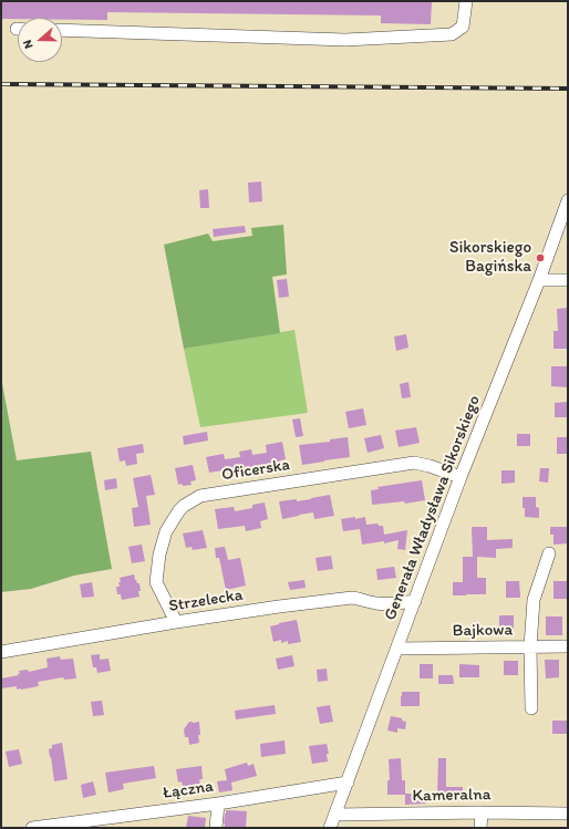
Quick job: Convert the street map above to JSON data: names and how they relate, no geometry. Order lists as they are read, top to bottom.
{
  "streets": {
    "street": [
      "Oficerska",
      "Generała Władysława Sikorskiego",
      "Strzelecka",
      "Bajkowa",
      "Łączna",
      "Kameralna"
    ]
  },
  "crossings": [
    ["Oficerska", "Generała Władysława Sikorskiego"],
    ["Oficerska", "Strzelecka"],
    ["Generała Władysława Sikorskiego", "Strzelecka"],
    ["Generała Władysława Sikorskiego", "Bajkowa"],
    ["Generała Władysława Sikorskiego", "Łączna"],
    ["Generała Władysława Sikorskiego", "Kameralna"]
  ],
  "places": ["Sikorskiego Bagińska"],
  "north": "left"
}
